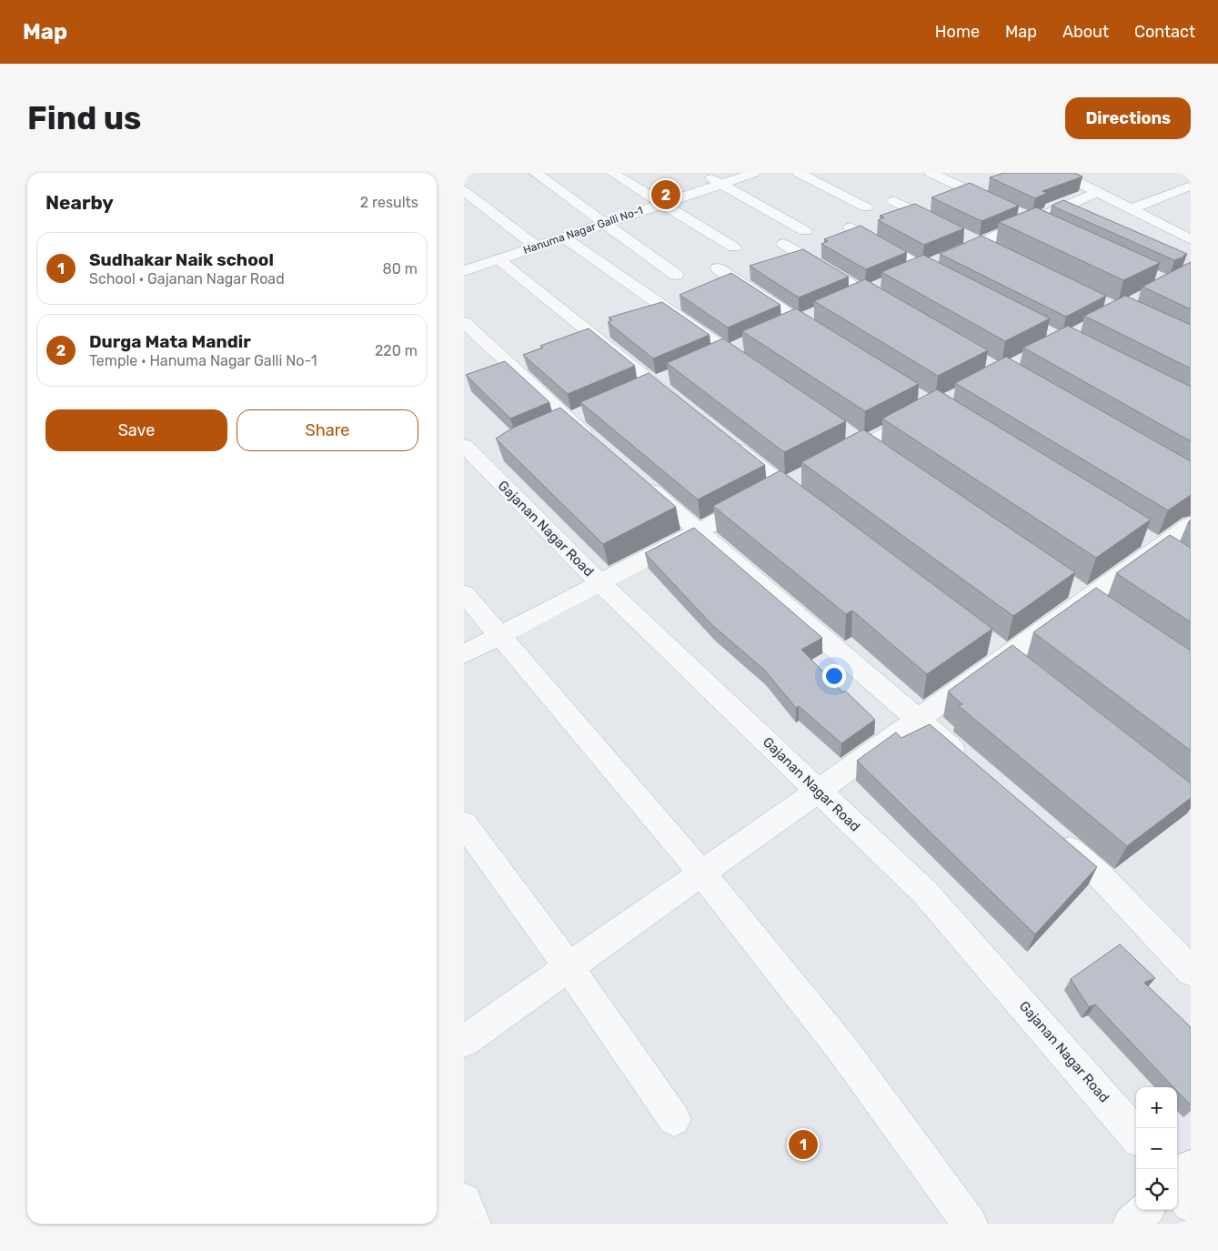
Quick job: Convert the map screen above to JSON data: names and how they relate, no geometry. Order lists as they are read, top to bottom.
{
  "streets": {
    "street": ["Hanuma Nagar Galli No-1", "Gajanan Nagar Road"]
  },
  "page": {
    "header": "Map",
    "nav": [
      "Home",
      "Map",
      "About",
      "Contact"
    ],
    "buttons": [
      "Directions",
      ["Save", "Share"]
    ],
    "title": "Find us",
    "heading": ["Nearby", "2 results"],
    "pins": ["2", "1"],
    "list": [
      {
        "mark": "1",
        "name": "Sudhakar Naik school",
        "note": "School · Gajanan Nagar Road",
        "value": "80 m"
      },
      {
        "mark": "2",
        "name": "Durga Mata Mandir",
        "note": "Temple · Hanuma Nagar Galli No-1",
        "value": "220 m"
      }
    ],
    "map_buttons": ["+", "−"]
  }
}
